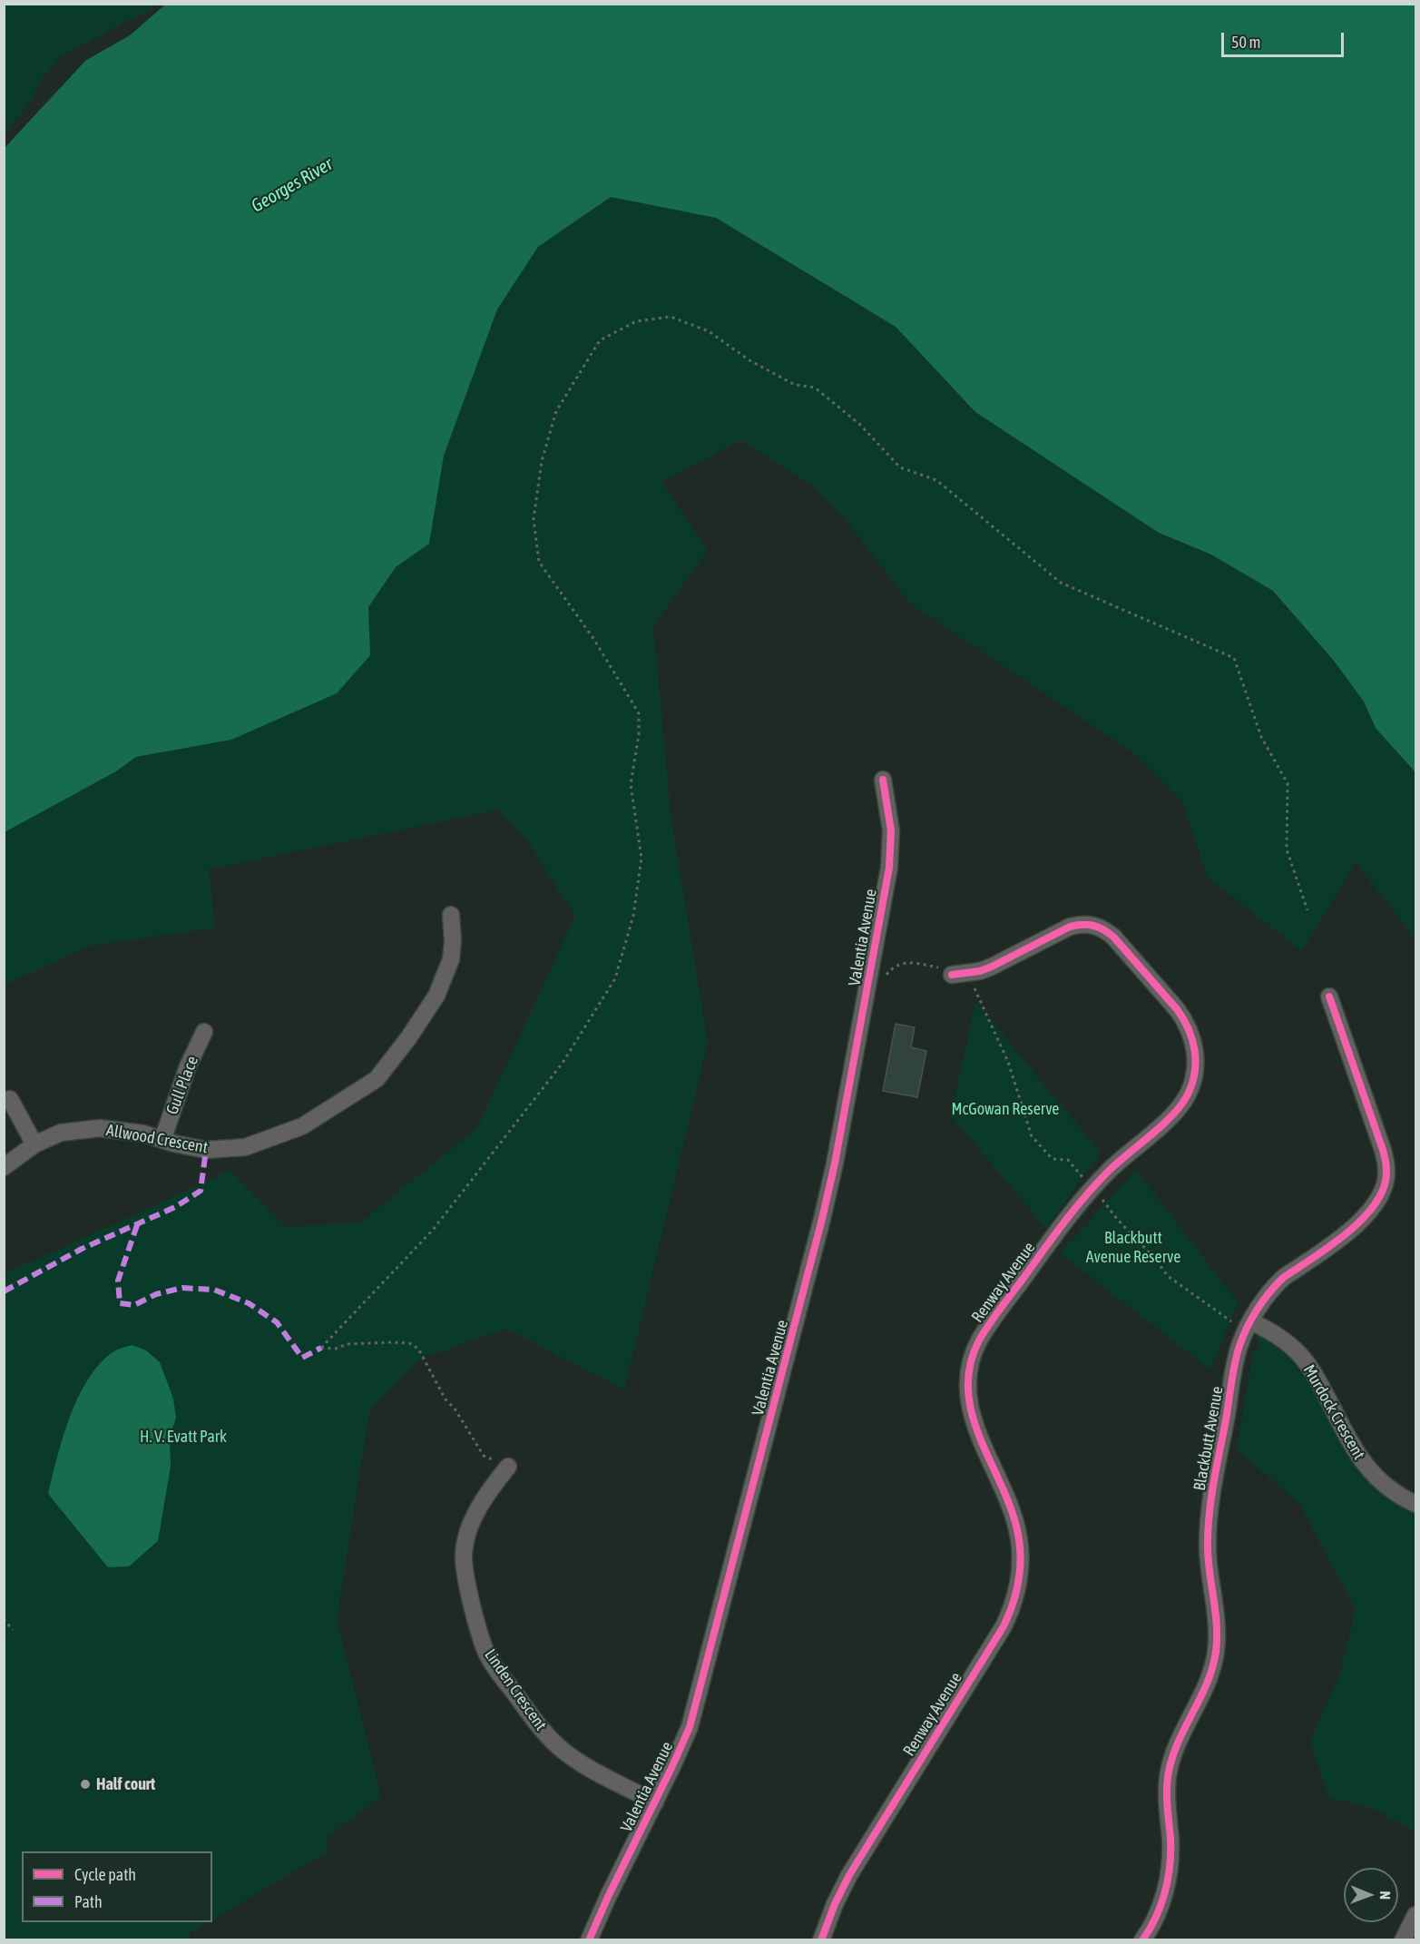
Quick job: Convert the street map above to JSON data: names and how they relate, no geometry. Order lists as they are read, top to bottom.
{
  "streets": {
    "street": [
      "Valentia Avenue",
      "Gull Place",
      "Allwood Crescent",
      "Renway Avenue",
      "Murdock Crescent",
      "Blackbutt Avenue",
      "Linden Crescent"
    ]
  },
  "crossings": [
    ["Valentia Avenue", "Linden Crescent"],
    ["Gull Place", "Allwood Crescent"],
    ["Murdock Crescent", "Blackbutt Avenue"]
  ],
  "water": ["Georges River"],
  "parks": ["McGowan Reserve", "Blackbutt Avenue Reserve", "H. V. Evatt Park"],
  "places": ["Half court"],
  "legend": ["Cycle path", "Path"],
  "scale_bar": "50 m",
  "north": "right"
}
